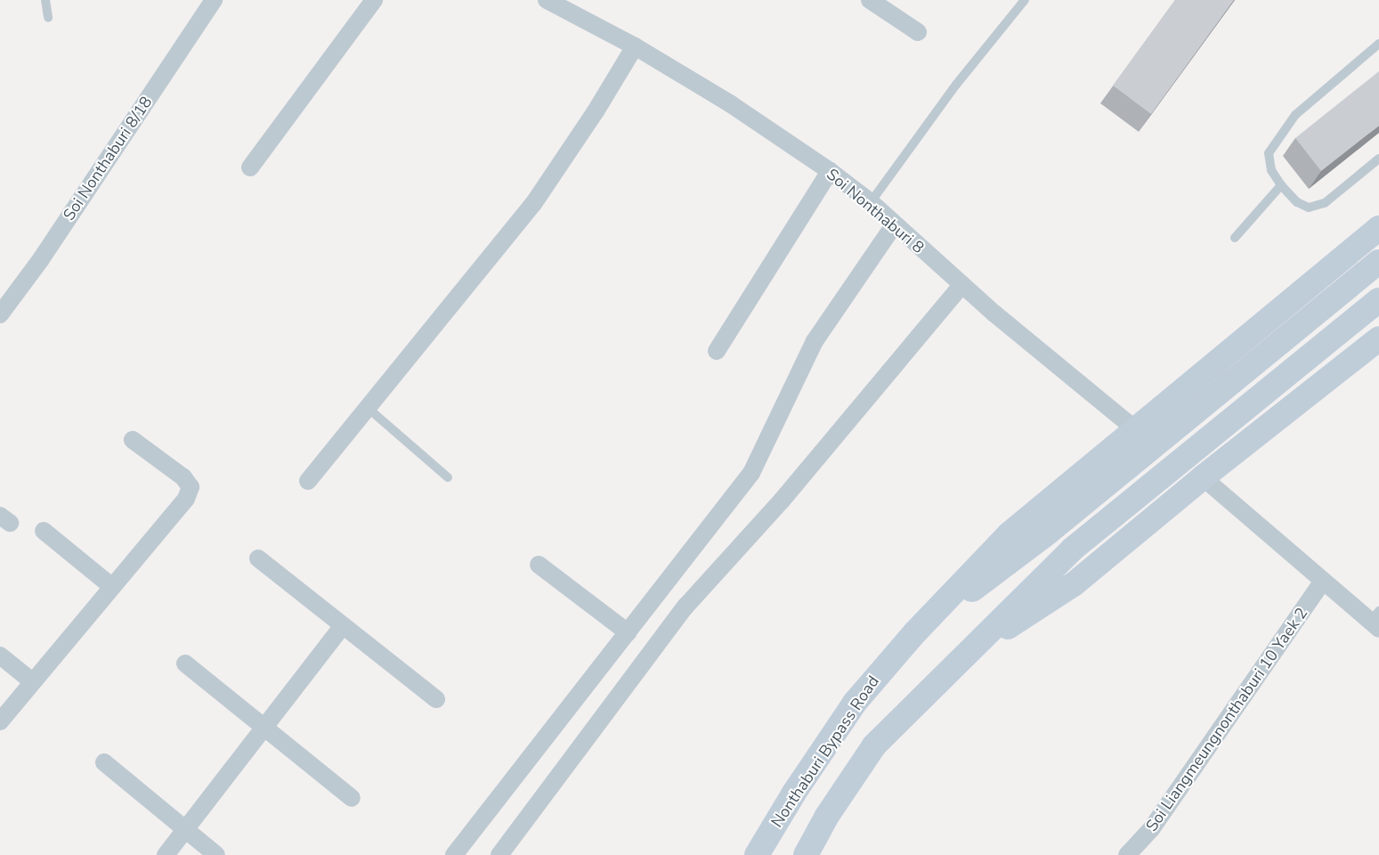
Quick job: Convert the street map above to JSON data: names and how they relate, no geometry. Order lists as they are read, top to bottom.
{
  "streets": {
    "main road": ["Nonthaburi Bypass Road"],
    "street": ["Soi Nonthaburi 8/18", "Soi Nonthaburi 8", "Soi Liangmeungnonthaburi 10 Yaek 2"]
  }
}
